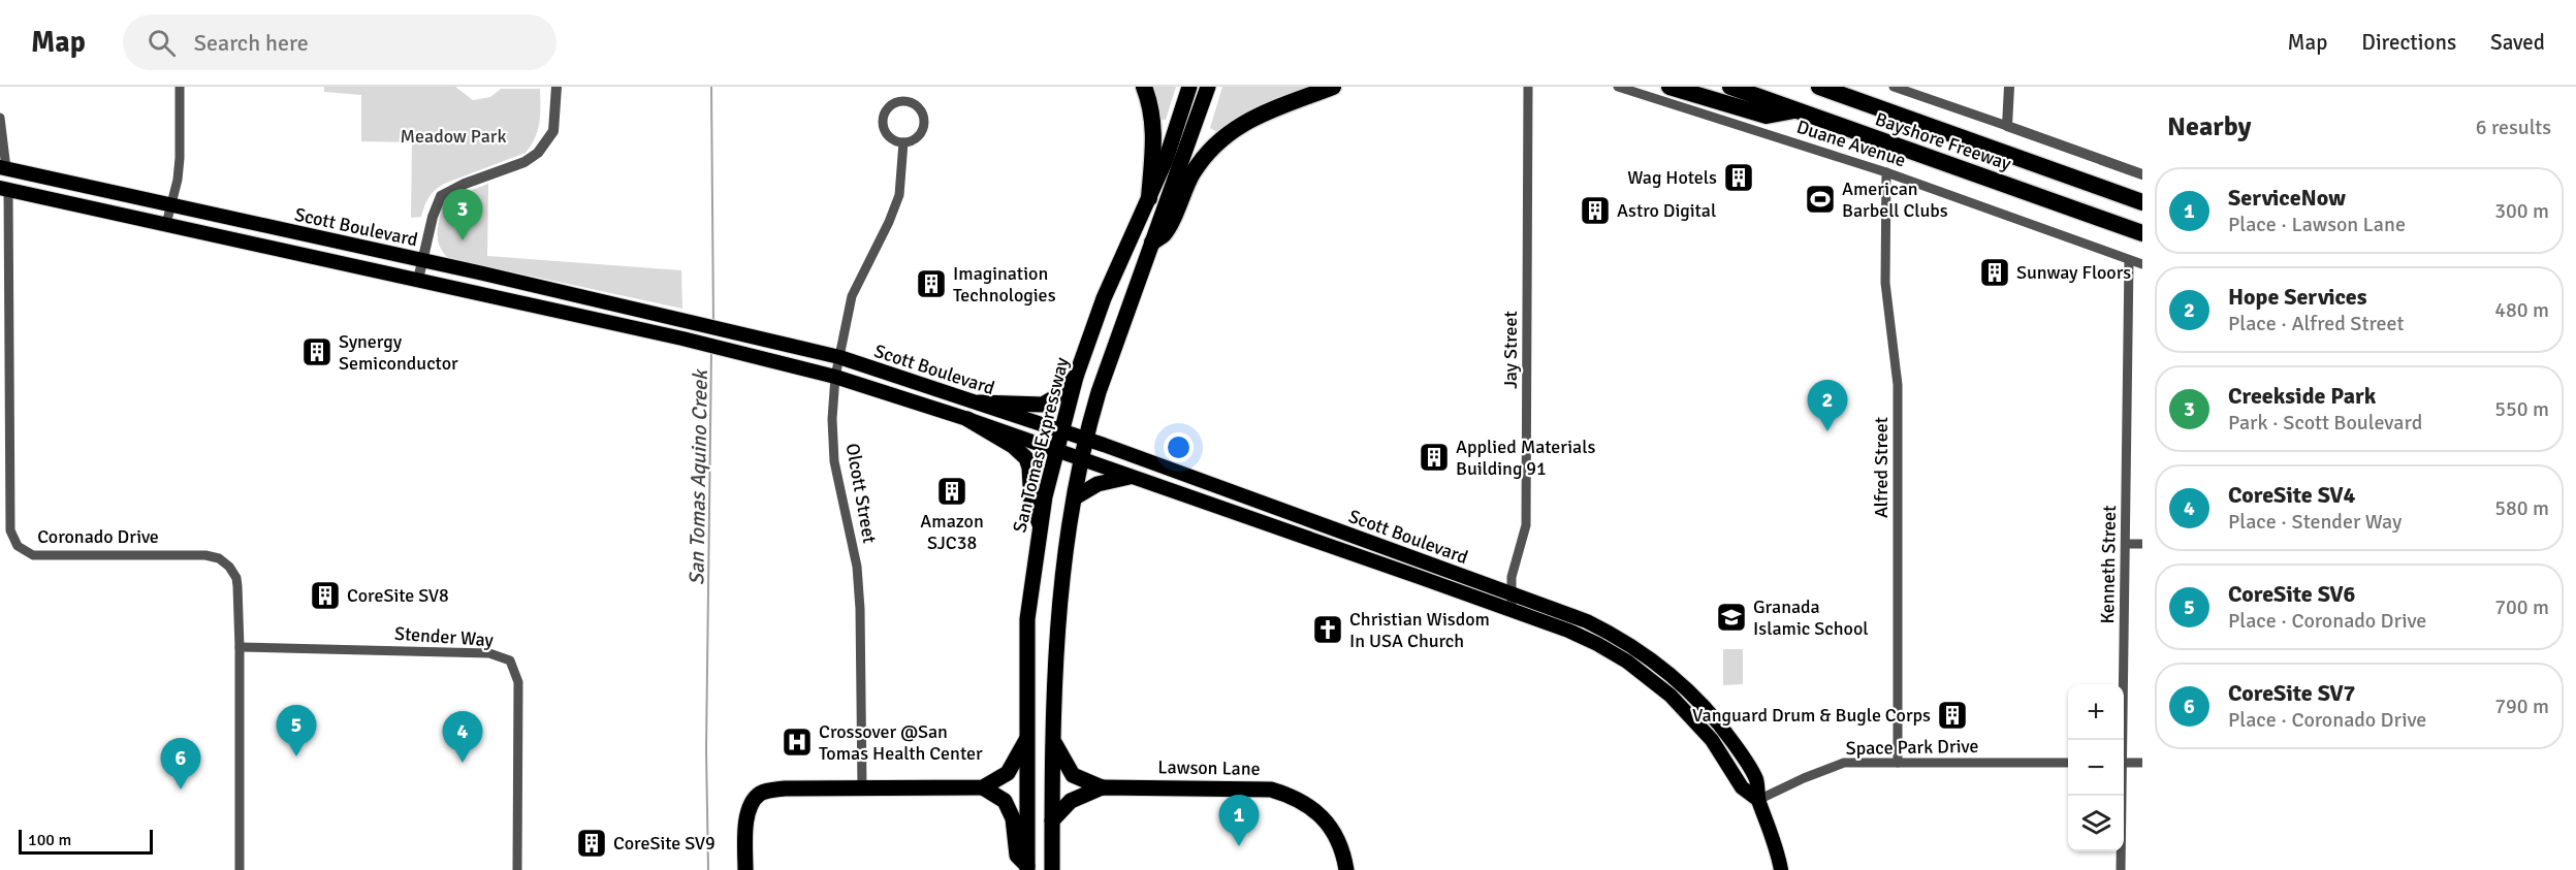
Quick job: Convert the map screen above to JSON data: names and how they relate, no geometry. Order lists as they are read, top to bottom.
{
  "streets": {
    "highway": ["Bayshore Freeway", "San Tomas Expressway", "Lawson Lane"],
    "main road": ["Scott Boulevard"],
    "street": [
      "Duane Avenue",
      "Jay Street",
      "Alfred Street",
      "Olcott Street",
      "Coronado Drive",
      "Kenneth Street",
      "Stender Way",
      "Space Park Drive"
    ]
  },
  "crossings": [
    ["Duane Avenue", "Alfred Street"],
    ["Duane Avenue", "Kenneth Street"],
    ["Scott Boulevard", "Jay Street"],
    ["Scott Boulevard", "San Tomas Expressway"],
    ["Scott Boulevard", "Olcott Street"],
    ["Scott Boulevard", "Coronado Drive"],
    ["Scott Boulevard", "Space Park Drive"],
    ["Alfred Street", "Space Park Drive"],
    ["Coronado Drive", "Stender Way"]
  ],
  "water": ["San Tomas Aquino Creek"],
  "parks": ["Meadow Park"],
  "places": {
    "building": [
      "Wag Hotels",
      "Astro Digital",
      "Sunway Floors",
      "Imagination Technologies",
      "Synergy Semiconductor",
      "Applied Materials Building 91",
      "Amazon SJC38",
      "CoreSite SV8",
      "Vanguard Drum & Bugle Corps",
      "CoreSite SV9"
    ],
    "sports": ["American Barbell Clubs"],
    "school or university": ["Granada Islamic School"],
    "church": ["Christian Wisdom In USA Church"],
    "hospital": ["Crossover @San Tomas Health Center"]
  },
  "scale_bar": "100 m",
  "page": {
    "header": "Map",
    "search": "Search here",
    "nav": ["Map", "Directions", "Saved"],
    "heading": ["Nearby", "6 results"],
    "list": [
      {
        "mark": "1",
        "name": "ServiceNow",
        "note": "Place · Lawson Lane",
        "value": "300 m"
      },
      {
        "mark": "2",
        "name": "Hope Services",
        "note": "Place · Alfred Street",
        "value": "480 m"
      },
      {
        "mark": "3",
        "name": "Creekside Park",
        "note": "Park · Scott Boulevard",
        "value": "550 m"
      },
      {
        "mark": "4",
        "name": "CoreSite SV4",
        "note": "Place · Stender Way",
        "value": "580 m"
      },
      {
        "mark": "5",
        "name": "CoreSite SV6",
        "note": "Place · Coronado Drive",
        "value": "700 m"
      },
      {
        "mark": "6",
        "name": "CoreSite SV7",
        "note": "Place · Coronado Drive",
        "value": "790 m"
      }
    ],
    "pins": [
      "3",
      "2",
      "5",
      "4",
      "6",
      "1"
    ],
    "map_buttons": ["+", "−"],
    "scale": "100 m"
  }
}
